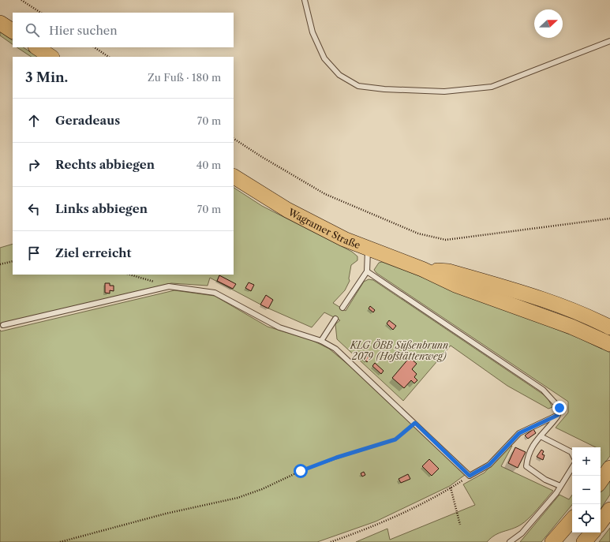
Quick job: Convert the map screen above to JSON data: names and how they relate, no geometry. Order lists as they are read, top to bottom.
{
  "streets": {
    "main road": ["Wagramer Straße"]
  },
  "parks": ["KLG ÖBB Süßenbrunn 2079 (Hofstättenweg)"],
  "north": "right",
  "page": {
    "search": "Hier suchen",
    "heading": ["3 Min.", "Zu Fuß · 180 m"],
    "list": [
      ["Geradeaus", "70 m"],
      ["Rechts abbiegen", "40 m"],
      ["Links abbiegen", "70 m"],
      "Ziel erreicht"
    ],
    "map_buttons": ["+", "−"]
  }
}
